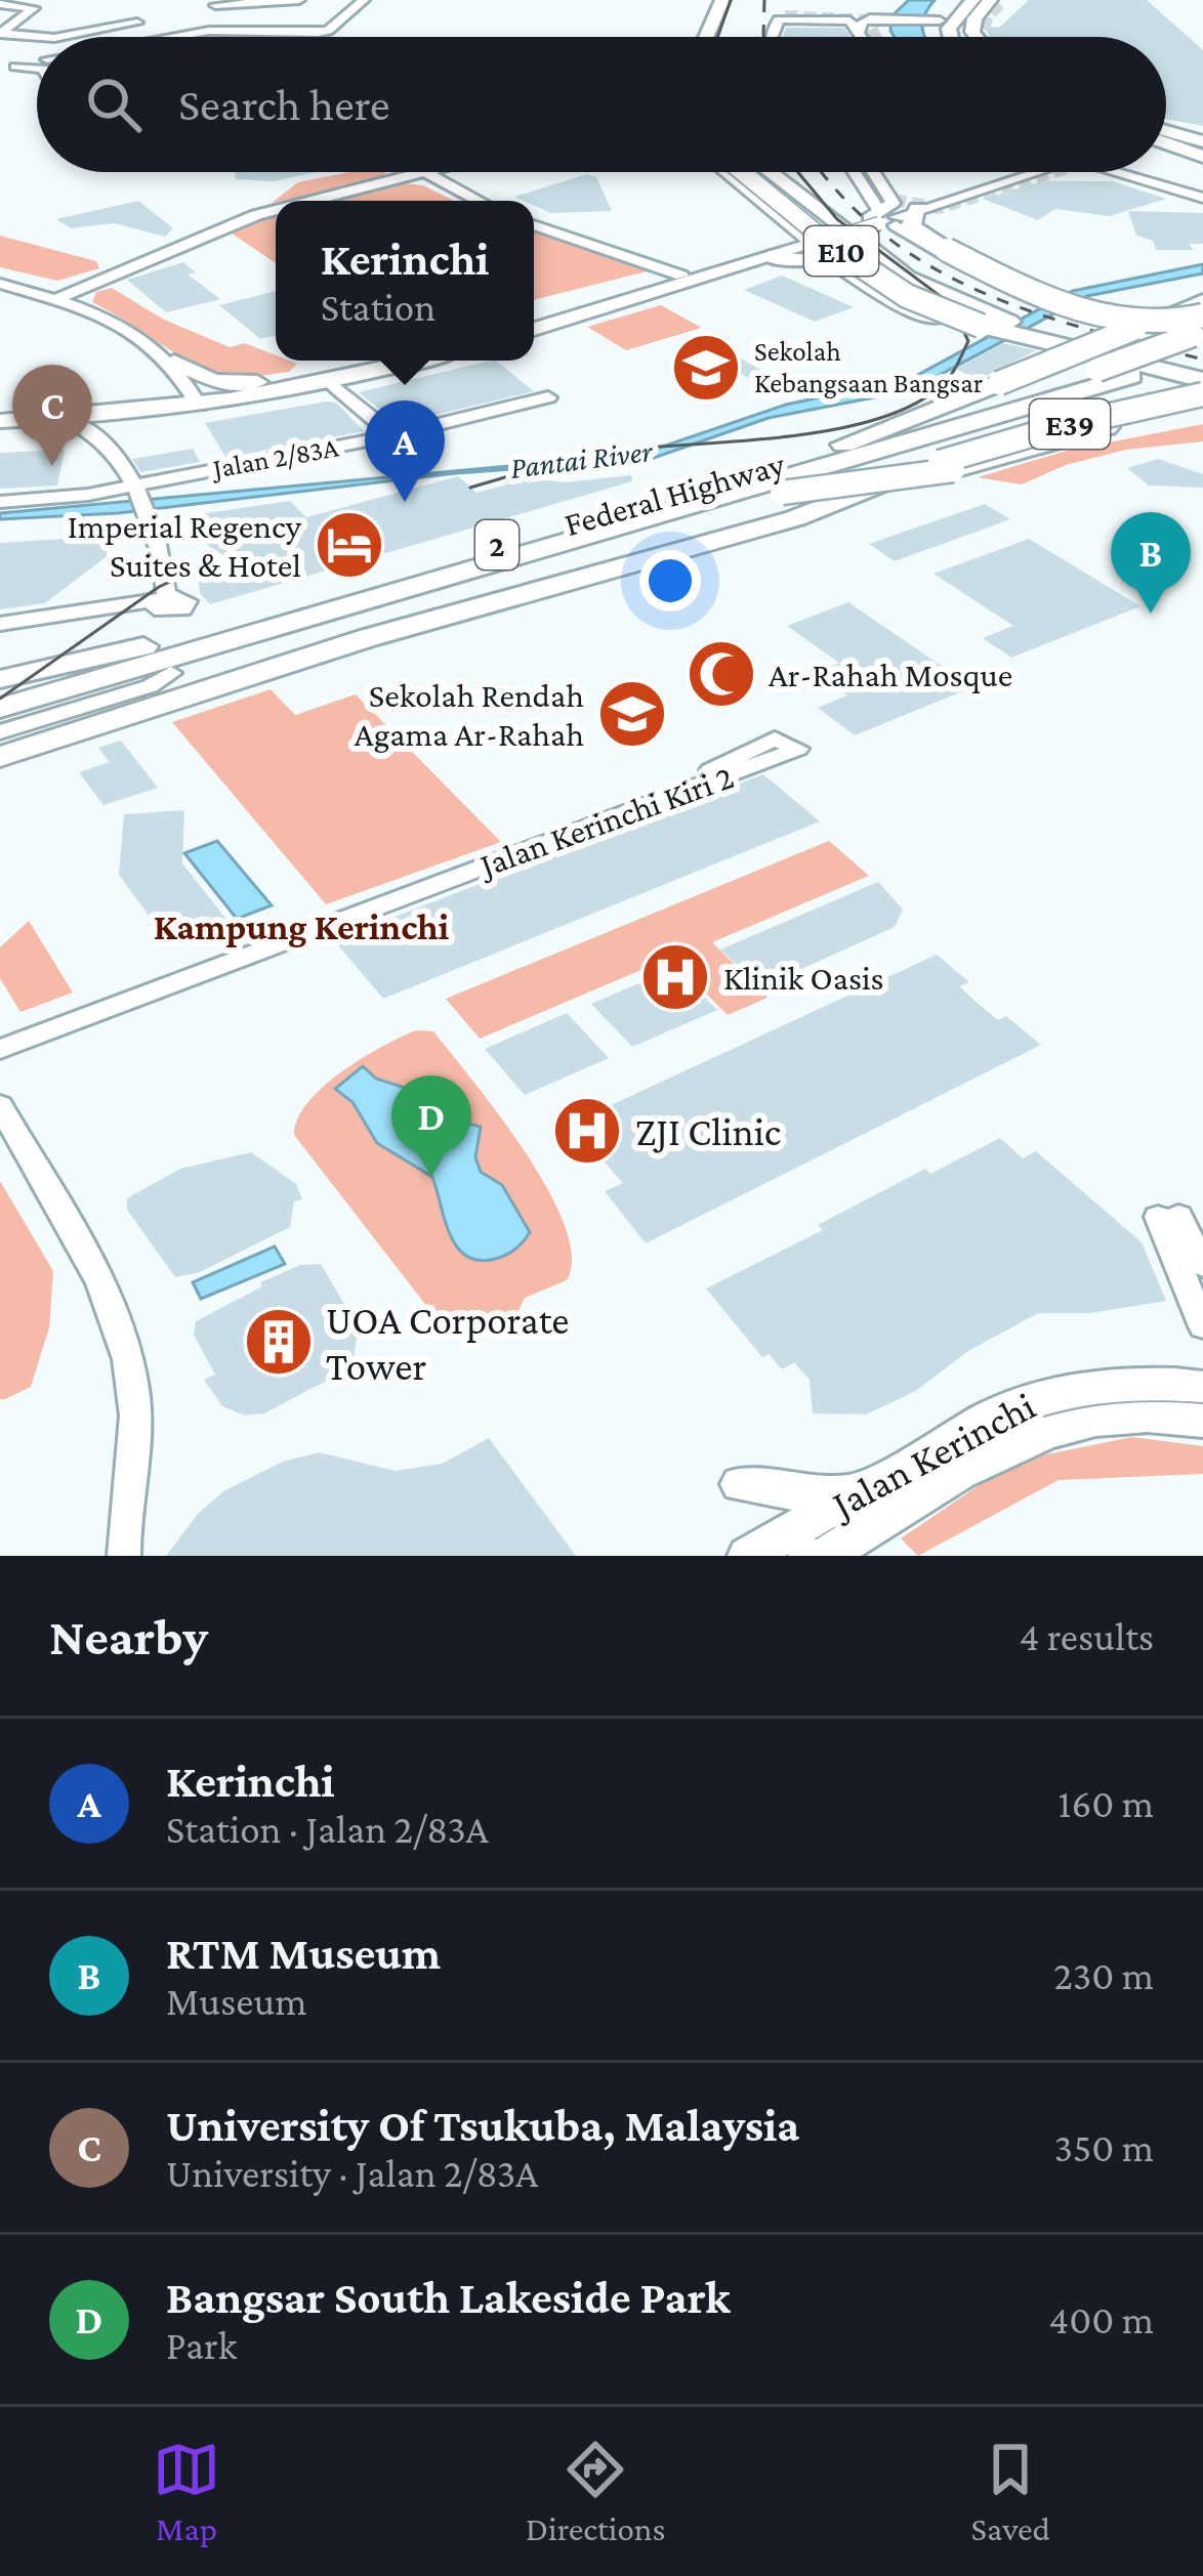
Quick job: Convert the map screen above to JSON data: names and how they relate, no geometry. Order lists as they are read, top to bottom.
{
  "streets": {
    "highway": [
      "E10",
      "E39",
      "Federal Highway",
      "2"
    ],
    "main road": ["Jalan Kerinchi"],
    "street": ["Jalan 2/83A", "Jalan Kerinchi Kiri 2"]
  },
  "districts": ["Kampung Kerinchi"],
  "water": ["Pantai River"],
  "places": {
    "school or university": ["Sekolah Kebangsaan Bangsar", "Sekolah Rendah Agama Ar-Rahah"],
    "hotel": ["Imperial Regency Suites & Hotel"],
    "mosque": ["Ar-Rahah Mosque"],
    "hospital": ["Klinik Oasis", "ZJI Clinic"],
    "building": ["UOA Corporate Tower"]
  },
  "page": {
    "search": "Search here",
    "popup": ["Kerinchi", "Station"],
    "pins": [
      "C",
      "A",
      "B",
      "D"
    ],
    "heading": ["Nearby", "4 results"],
    "list": [
      {
        "mark": "A",
        "name": "Kerinchi",
        "note": "Station · Jalan 2/83A",
        "value": "160 m"
      },
      {
        "mark": "B",
        "name": "RTM Museum",
        "note": "Museum",
        "value": "230 m"
      },
      {
        "mark": "C",
        "name": "University Of Tsukuba, Malaysia",
        "note": "University · Jalan 2/83A",
        "value": "350 m"
      },
      {
        "mark": "D",
        "name": "Bangsar South Lakeside Park",
        "note": "Park",
        "value": "400 m"
      }
    ],
    "nav": ["Map", "Directions", "Saved"]
  }
}
